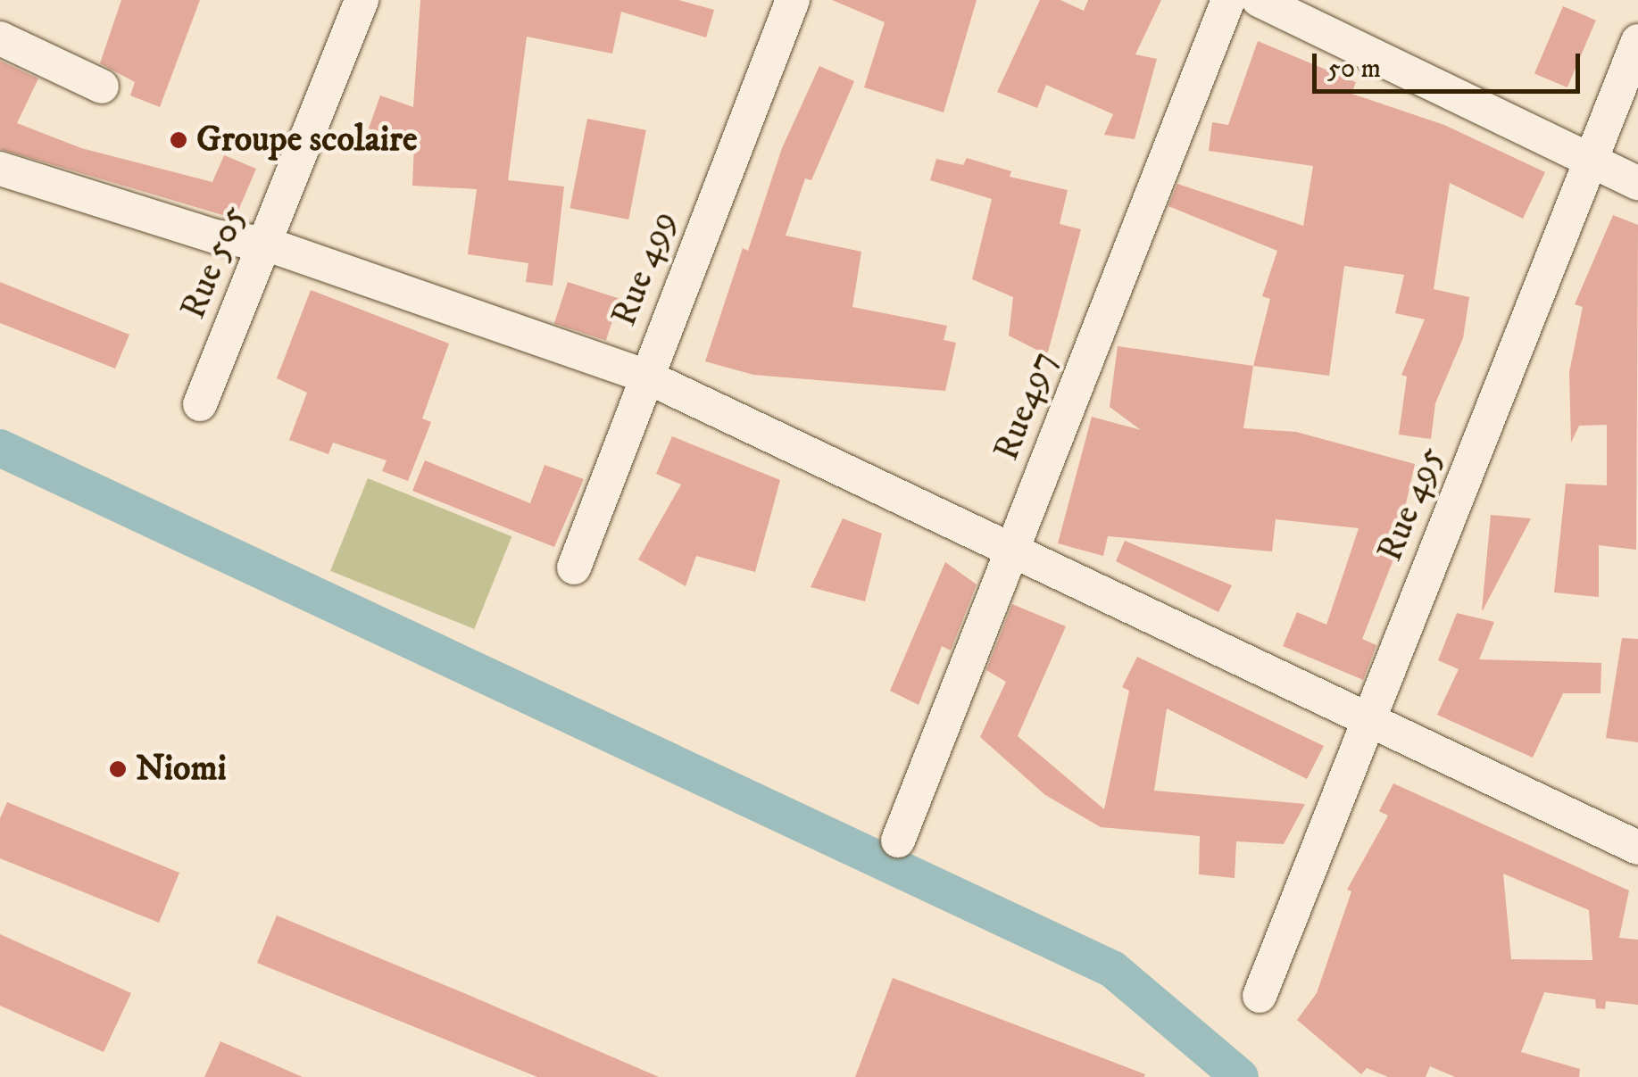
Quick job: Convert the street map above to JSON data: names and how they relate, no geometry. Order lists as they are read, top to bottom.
{
  "streets": {
    "street": [
      "Rue 505",
      "Rue 499",
      "Rue497",
      "Rue 495"
    ]
  },
  "places": ["Groupe scolaire", "Niomi"],
  "scale_bar": "50 m"
}
